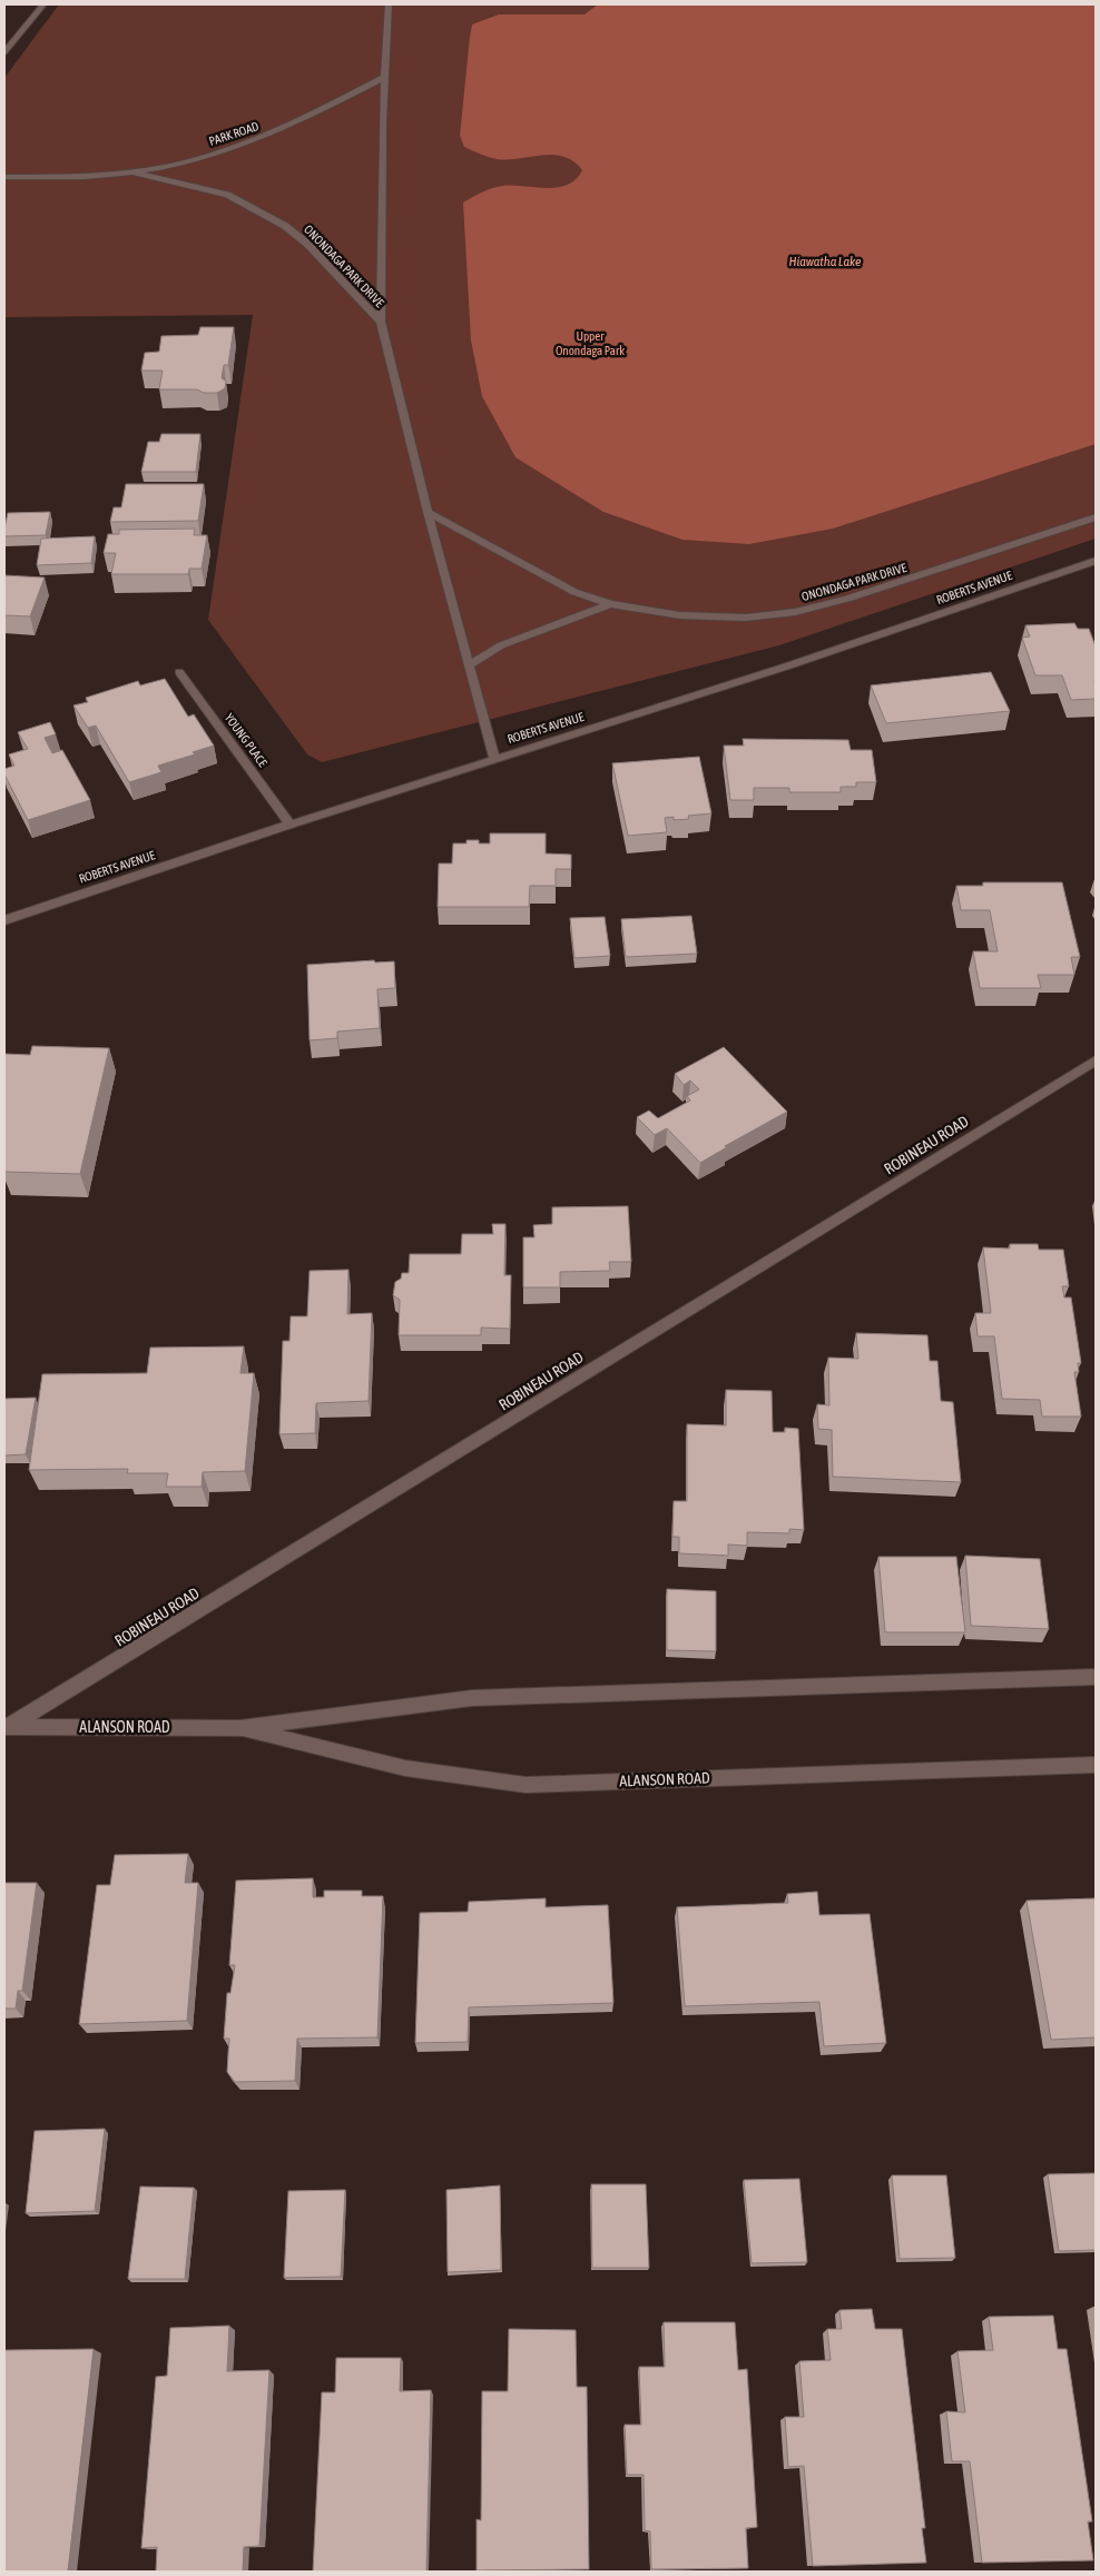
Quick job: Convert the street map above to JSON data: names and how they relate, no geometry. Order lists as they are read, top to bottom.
{
  "streets": {
    "street": [
      "PARK ROAD",
      "ONONDAGA PARK DRIVE",
      "ROBERTS AVENUE",
      "YOUNG PLACE",
      "ROBINEAU ROAD",
      "ALANSON ROAD"
    ]
  },
  "crossings": [
    ["PARK ROAD", "ONONDAGA PARK DRIVE"],
    ["ONONDAGA PARK DRIVE", "ROBERTS AVENUE"],
    ["ROBERTS AVENUE", "YOUNG PLACE"],
    ["ROBINEAU ROAD", "ALANSON ROAD"]
  ],
  "water": ["Hiawatha Lake"],
  "parks": ["Upper Onondaga Park"]
}
